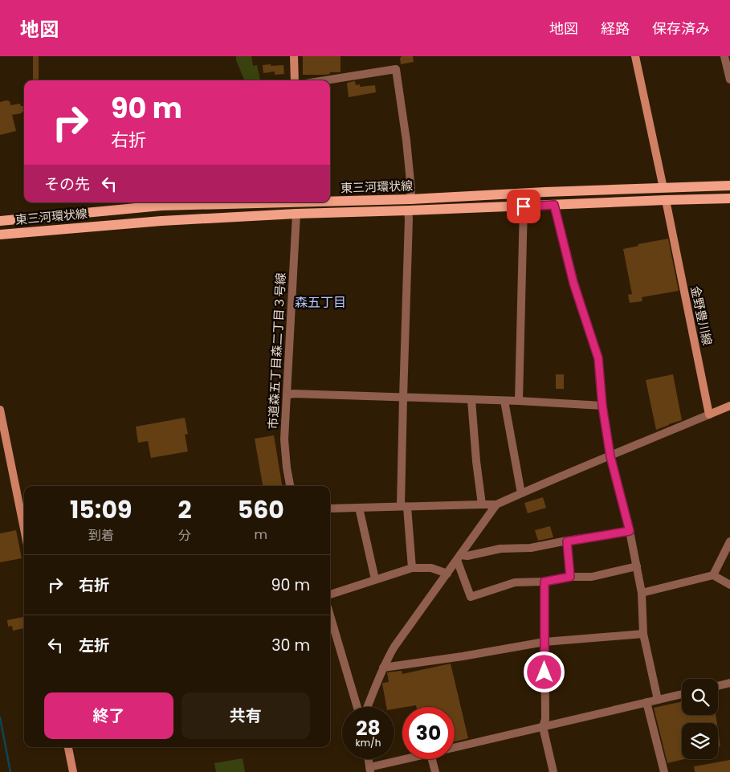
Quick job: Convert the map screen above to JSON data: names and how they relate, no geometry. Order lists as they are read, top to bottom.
{
  "streets": {
    "main road": ["東三河環状線", "金野豊川線"],
    "street": ["市道森五丁目森二丁目３号線"]
  },
  "crossings": [
    ["東三河環状線", "金野豊川線"],
    ["東三河環状線", "市道森五丁目森二丁目３号線"]
  ],
  "districts": ["森五丁目"],
  "page": {
    "header": "地図",
    "nav": ["地図", "経路", "保存済み"],
    "turn": ["90 m", "右折"],
    "then": "その先",
    "eta": [
      "15:09",
      "到着",
      "2",
      "分",
      "560",
      "m"
    ],
    "list": [
      {
        "name": "右折",
        "value": "90 m"
      },
      {
        "name": "左折",
        "value": "30 m"
      }
    ],
    "buttons": ["終了", "共有"],
    "speed": "28 km/h",
    "limit": "30"
  }
}
